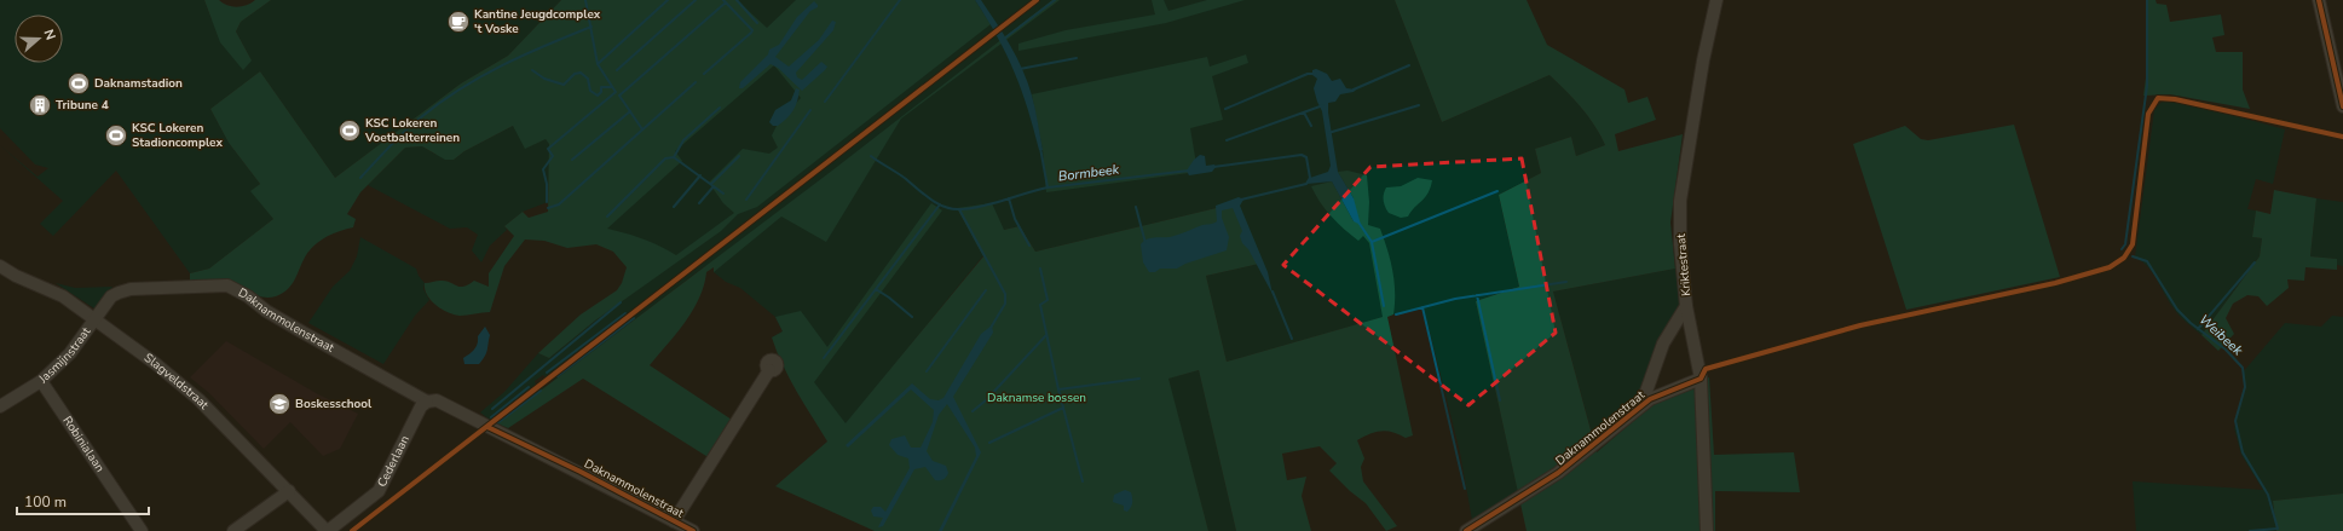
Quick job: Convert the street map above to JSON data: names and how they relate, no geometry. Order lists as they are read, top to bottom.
{
  "streets": {
    "street": [
      "Kriktestraat",
      "Daknammolenstraat",
      "Jasmijnstraat",
      "Slagveldstraat",
      "Robinialaan",
      "Cederlaan"
    ]
  },
  "crossings": [
    ["Kriktestraat", "Daknammolenstraat"],
    ["Daknammolenstraat", "Jasmijnstraat"],
    ["Daknammolenstraat", "Cederlaan"],
    ["Jasmijnstraat", "Slagveldstraat"],
    ["Jasmijnstraat", "Robinialaan"],
    ["Slagveldstraat", "Cederlaan"]
  ],
  "water": ["Bormbeek", "Weibeek"],
  "parks": ["Daknamse bossen"],
  "places": {
    "cafe": ["Kantine Jeugdcomplex 't Voske"],
    "sports": ["Daknamstadion", "KSC Lokeren Voetbalterreinen", "KSC Lokeren Stadioncomplex"],
    "building": ["Tribune 4"],
    "school or university": ["Boskesschool"]
  },
  "scale_bar": "100 m",
  "north": "right"
}
